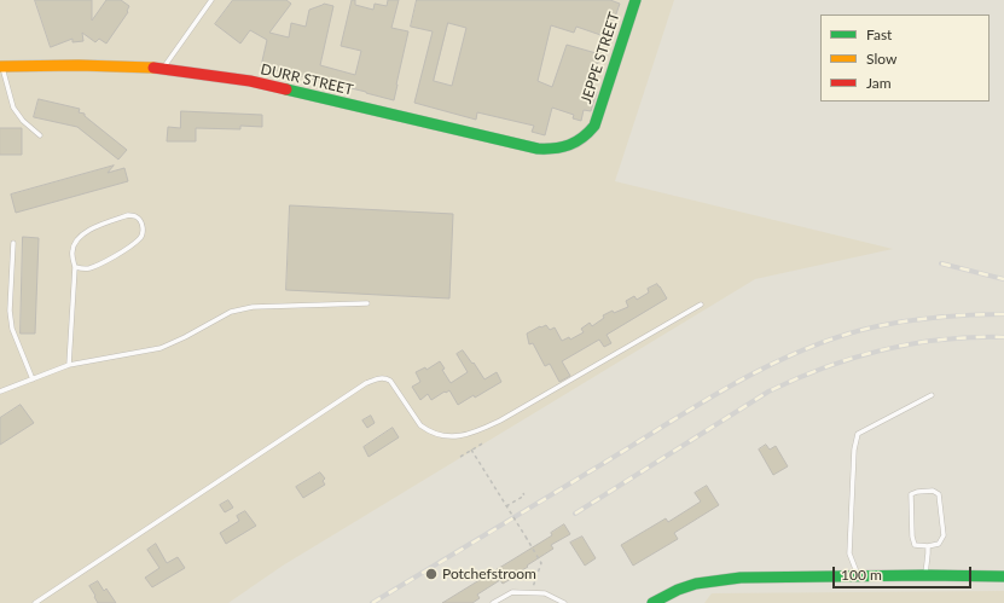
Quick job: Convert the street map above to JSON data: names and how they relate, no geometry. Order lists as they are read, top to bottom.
{
  "streets": {
    "street": ["JEPPE STREET", "DURR STREET"]
  },
  "crossings": [
    ["JEPPE STREET", "DURR STREET"]
  ],
  "places": ["Potchefstroom"],
  "legend": ["Fast", "Slow", "Jam"],
  "scale_bar": "100 m"
}
